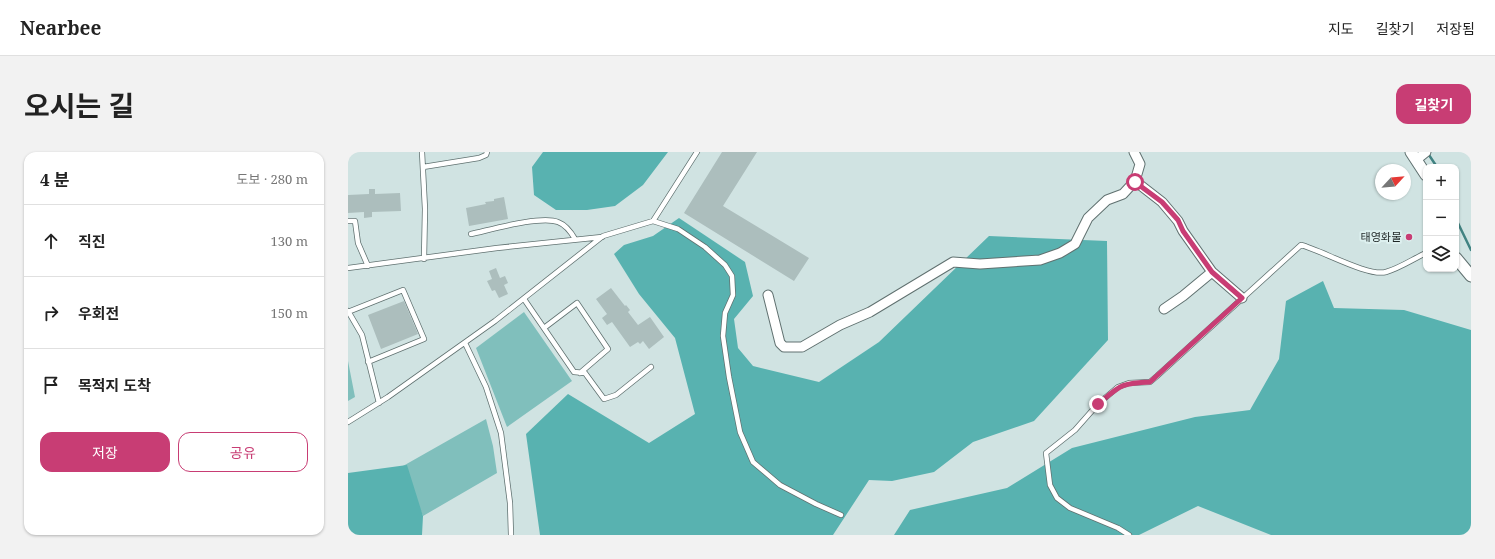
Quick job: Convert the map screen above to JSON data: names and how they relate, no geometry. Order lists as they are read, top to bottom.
{
  "places": ["태영화물"],
  "north": "top right",
  "page": {
    "header": "Nearbee",
    "nav": ["지도", "길찾기", "저장됨"],
    "title": "오시는 길",
    "buttons": [
      "길찾기",
      ["저장", "공유"]
    ],
    "heading": ["4 분", "도보 · 280 m"],
    "map_buttons": ["+", "−"],
    "list": [
      ["직진", "130 m"],
      ["우회전", "150 m"],
      "목적지 도착"
    ]
  }
}
